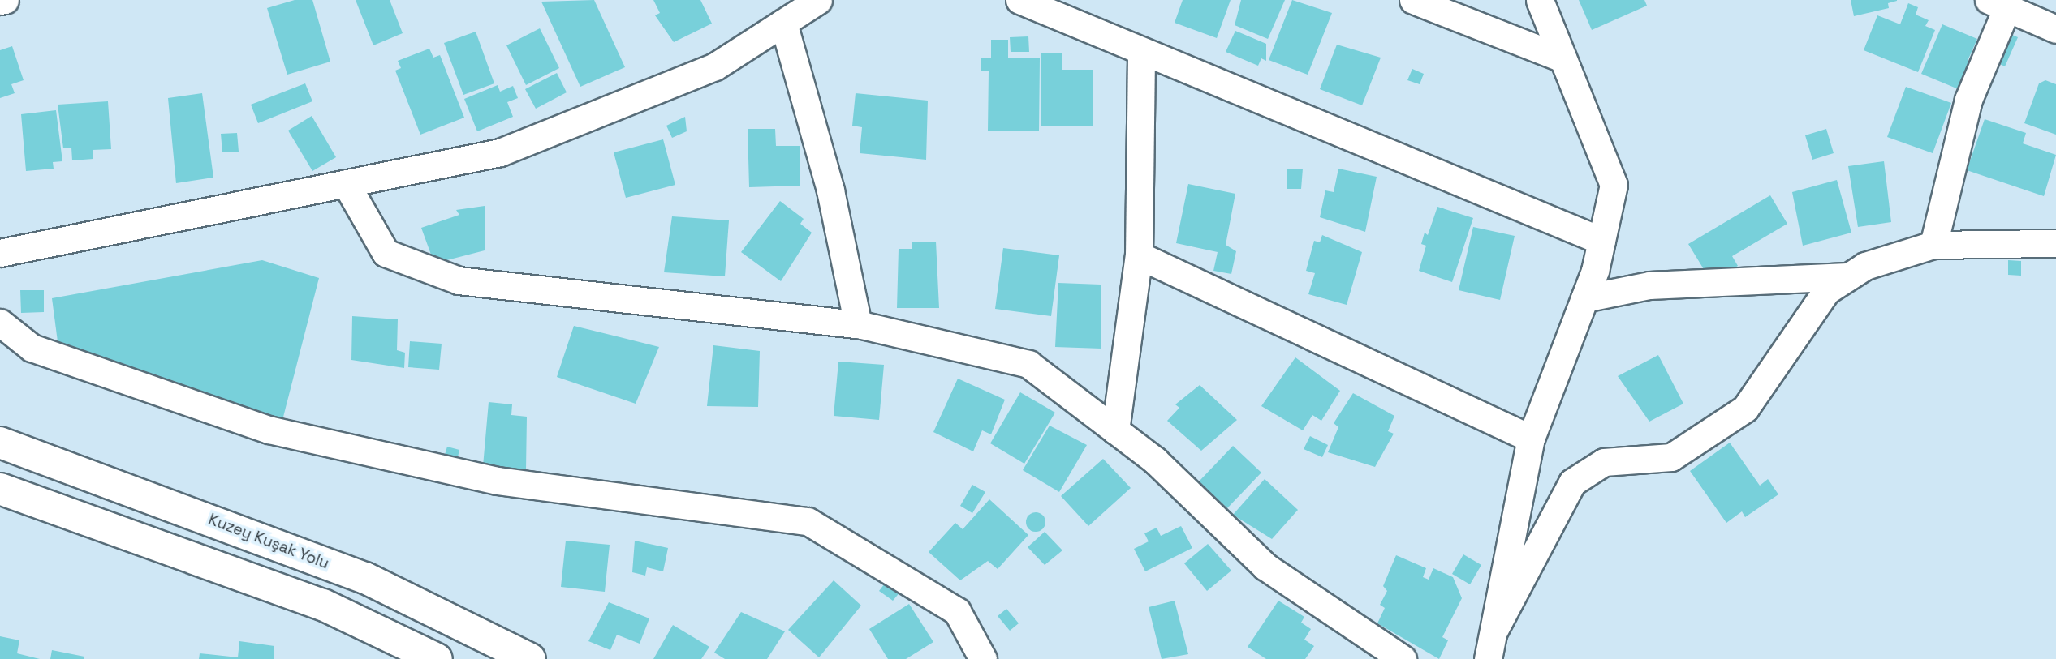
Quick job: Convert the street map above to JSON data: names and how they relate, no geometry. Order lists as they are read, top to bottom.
{
  "streets": {
    "main road": ["Kuzey Kuşak Yolu"]
  }
}
